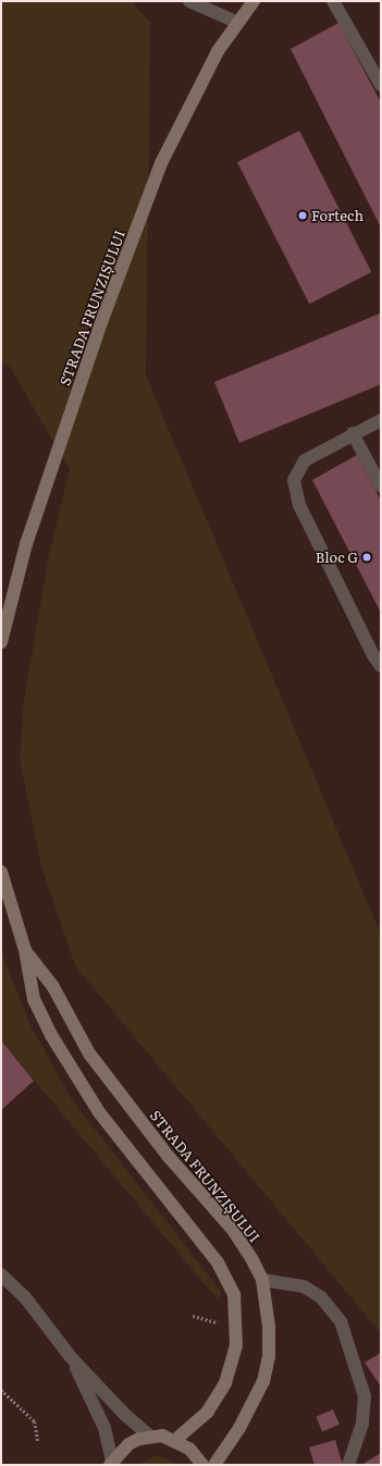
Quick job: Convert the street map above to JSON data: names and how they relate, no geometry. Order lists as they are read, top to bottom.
{
  "streets": {
    "main road": ["STRADA FRUNZIȘULUI"]
  },
  "places": ["Fortech", "Bloc G"]
}
